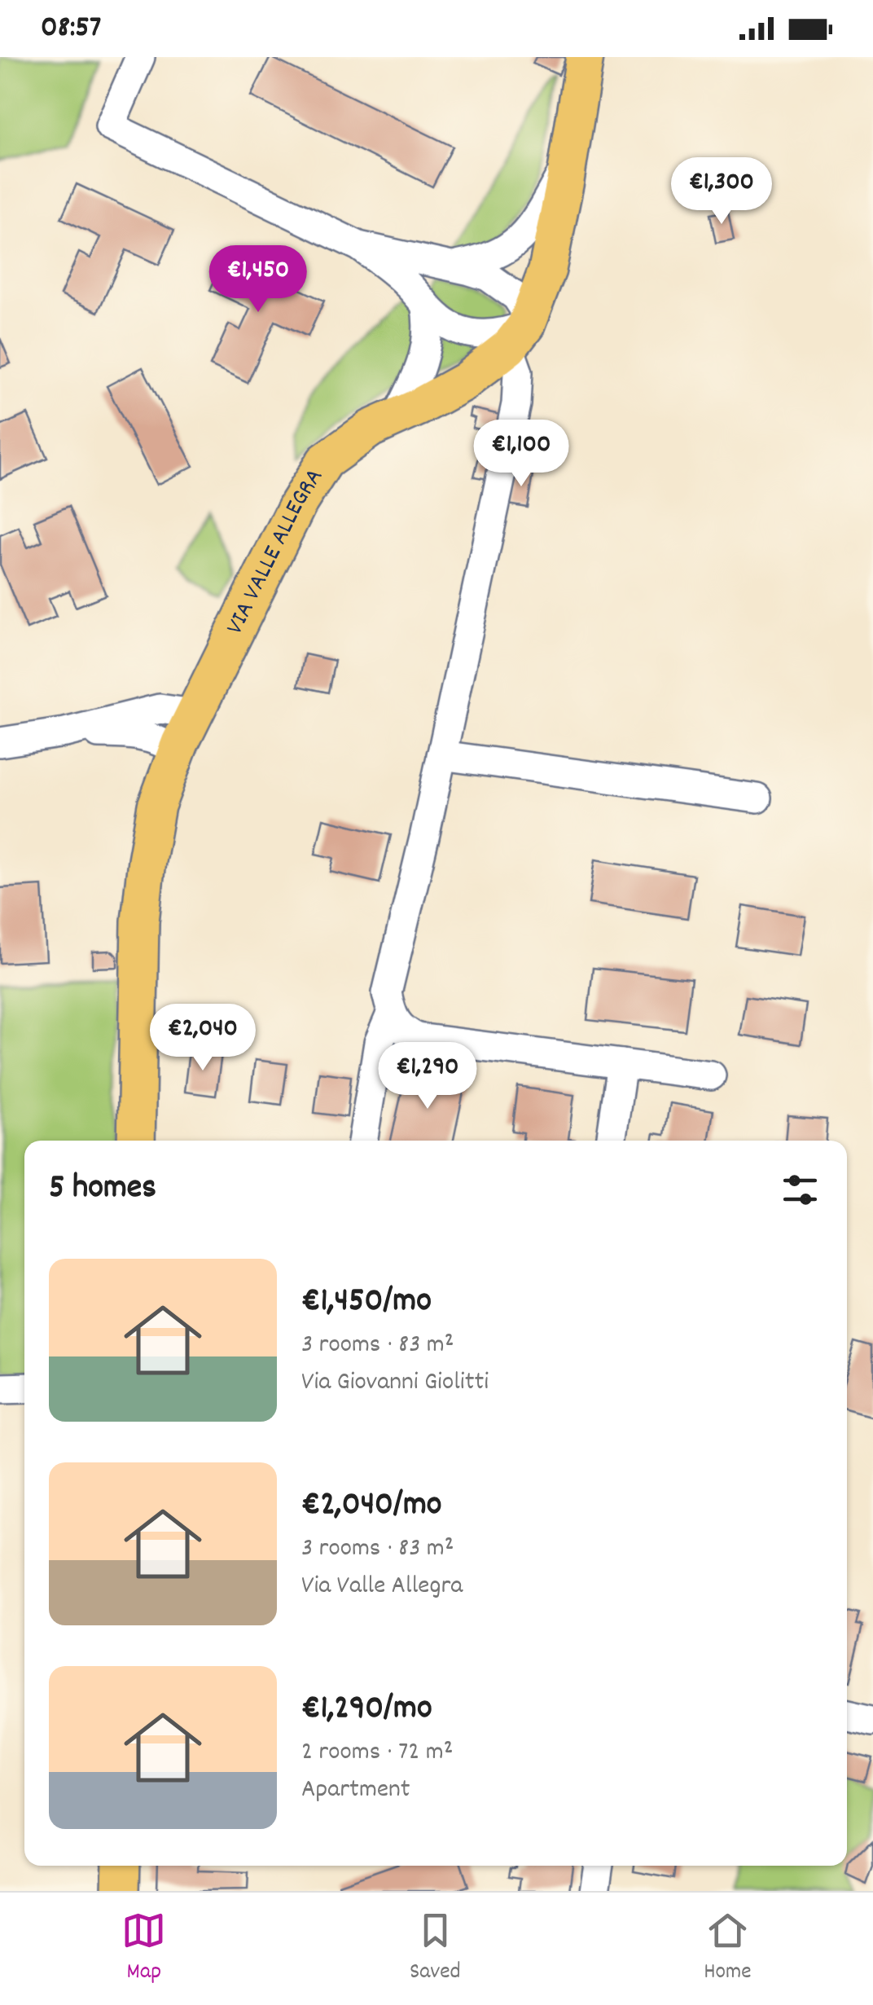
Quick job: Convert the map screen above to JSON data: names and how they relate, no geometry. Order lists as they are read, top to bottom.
{
  "streets": {
    "main road": ["VIA VALLE ALLEGRA"]
  },
  "page": {
    "status": "08:57",
    "price": [
      "€1,300",
      "€1,450",
      "€1,100",
      "€2,040",
      "€1,290"
    ],
    "heading": "5 homes",
    "list": [
      {
        "name": "€1,450/mo",
        "note": "3 rooms · 83 m² · Via Giovanni Giolitti"
      },
      {
        "name": "€2,040/mo",
        "note": "3 rooms · 83 m² · Via Valle Allegra"
      },
      {
        "name": "€1,290/mo",
        "note": "2 rooms · 72 m² · Apartment"
      }
    ],
    "tabs": ["Map", "Saved", "Home"]
  }
}
